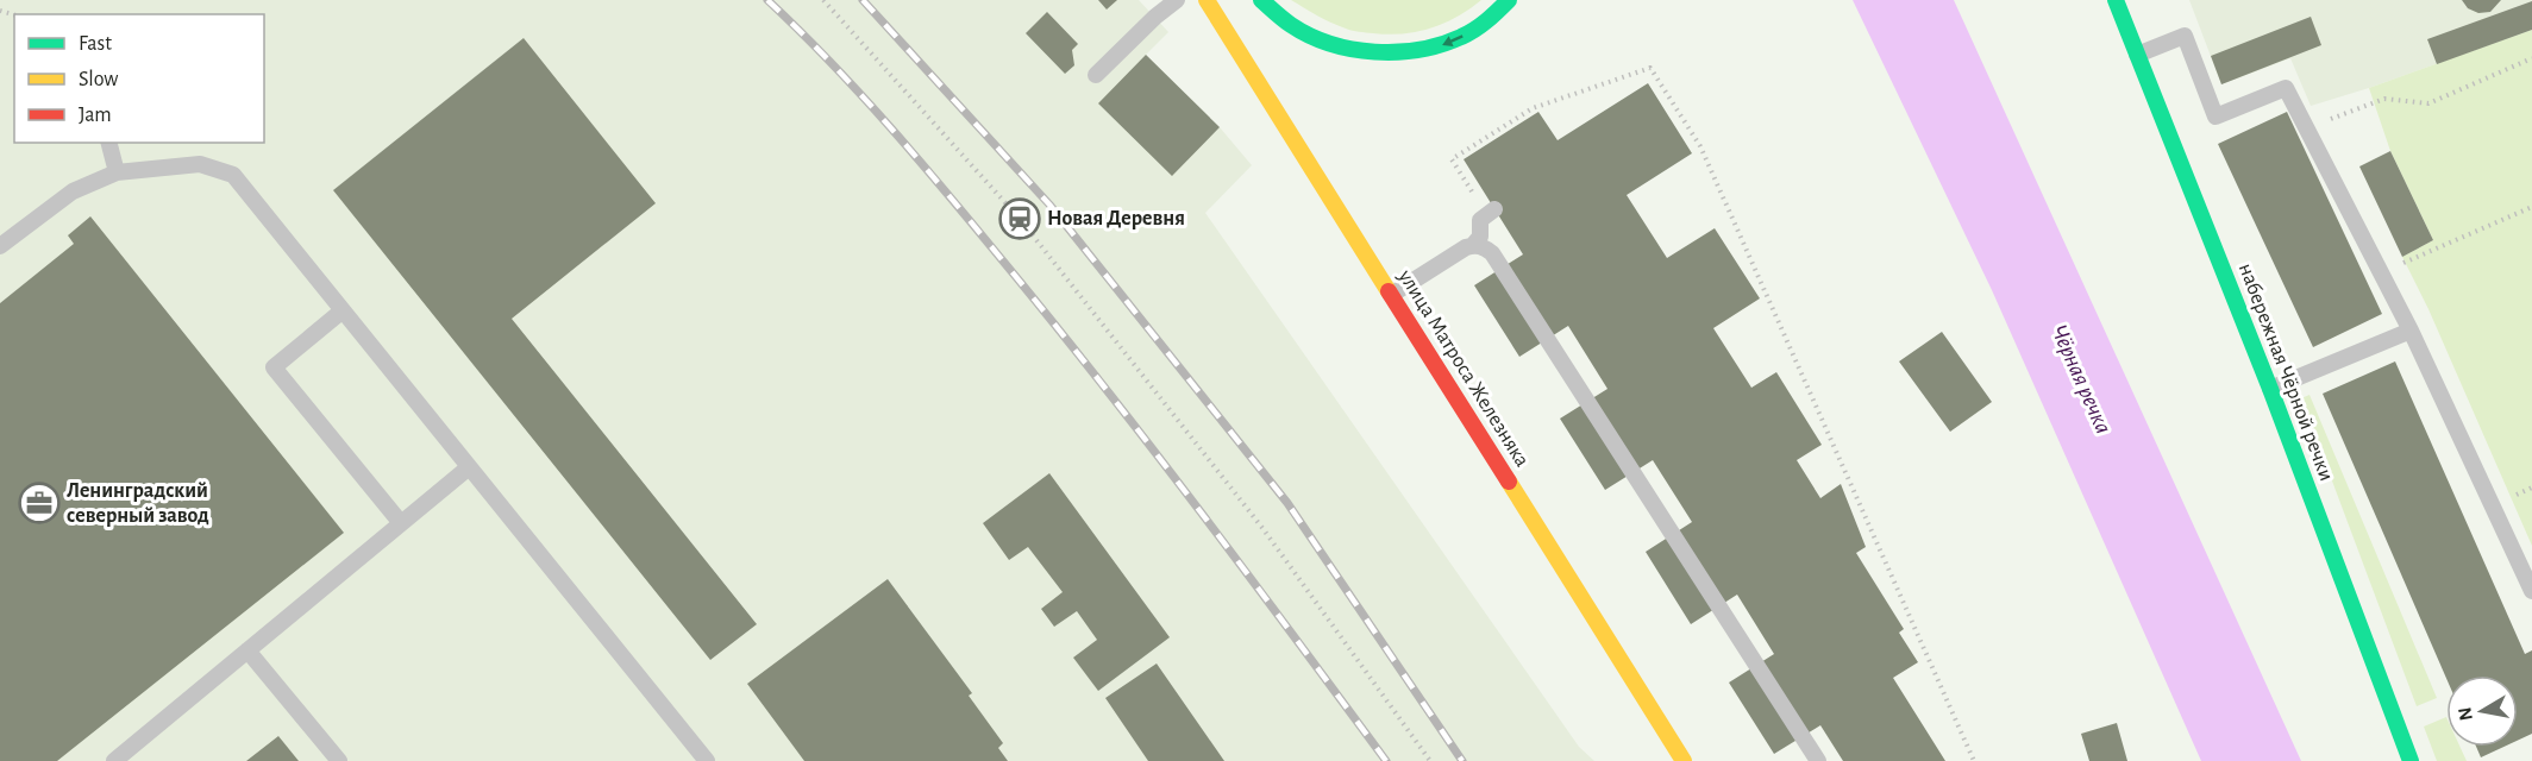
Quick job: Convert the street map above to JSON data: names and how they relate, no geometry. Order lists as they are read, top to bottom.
{
  "streets": {
    "street": ["улица Матроса Железняка", "набережная Чёрной речки"]
  },
  "water": ["Чёрная речка"],
  "places": {
    "station": ["Новая Деревня"],
    "office": ["Ленинградский северный завод"]
  },
  "legend": ["Fast", "Slow", "Jam"],
  "north": "left"
}
